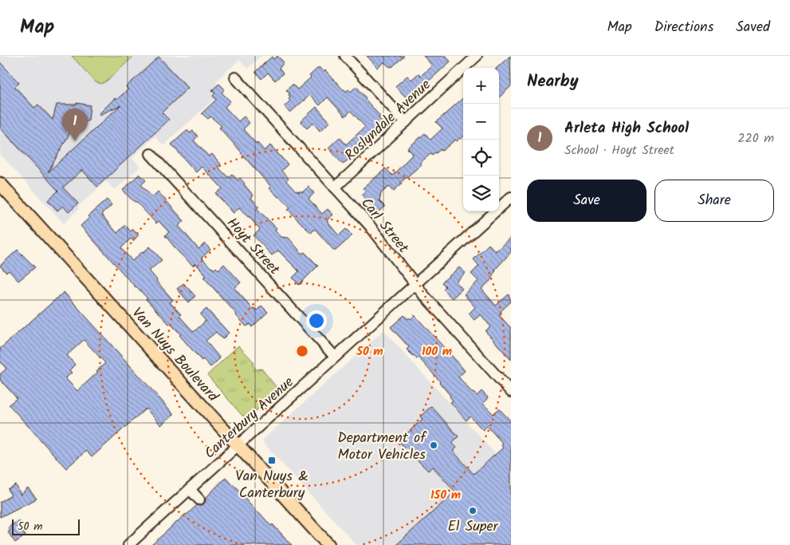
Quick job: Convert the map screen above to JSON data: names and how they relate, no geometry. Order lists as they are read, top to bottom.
{
  "streets": {
    "main road": ["Van Nuys Boulevard"],
    "street": [
      "Roslyndale Avenue",
      "Carl Street",
      "Hoyt Street",
      "Canterbury Avenue"
    ]
  },
  "crossings": [
    ["Roslyndale Avenue", "Carl Street"],
    ["Carl Street", "Canterbury Avenue"],
    ["Hoyt Street", "Canterbury Avenue"],
    ["Van Nuys Boulevard", "Canterbury Avenue"]
  ],
  "places": {
    "other": ["Department of Motor Vehicles", "El Super"],
    "transit": ["Van Nuys & Canterbury"]
  },
  "scale_bar": "50 m",
  "page": {
    "header": "Map",
    "nav": ["Map", "Directions", "Saved"],
    "heading": "Nearby",
    "map_buttons": ["+", "−"],
    "list": [
      {
        "mark": "1",
        "name": "Arleta High School",
        "note": "School · Hoyt Street",
        "value": "220 m"
      }
    ],
    "pins": "1",
    "buttons": ["Save", "Share"],
    "scale": "50 m"
  },
  "rings": ["50 m", "100 m", "150 m"]
}
